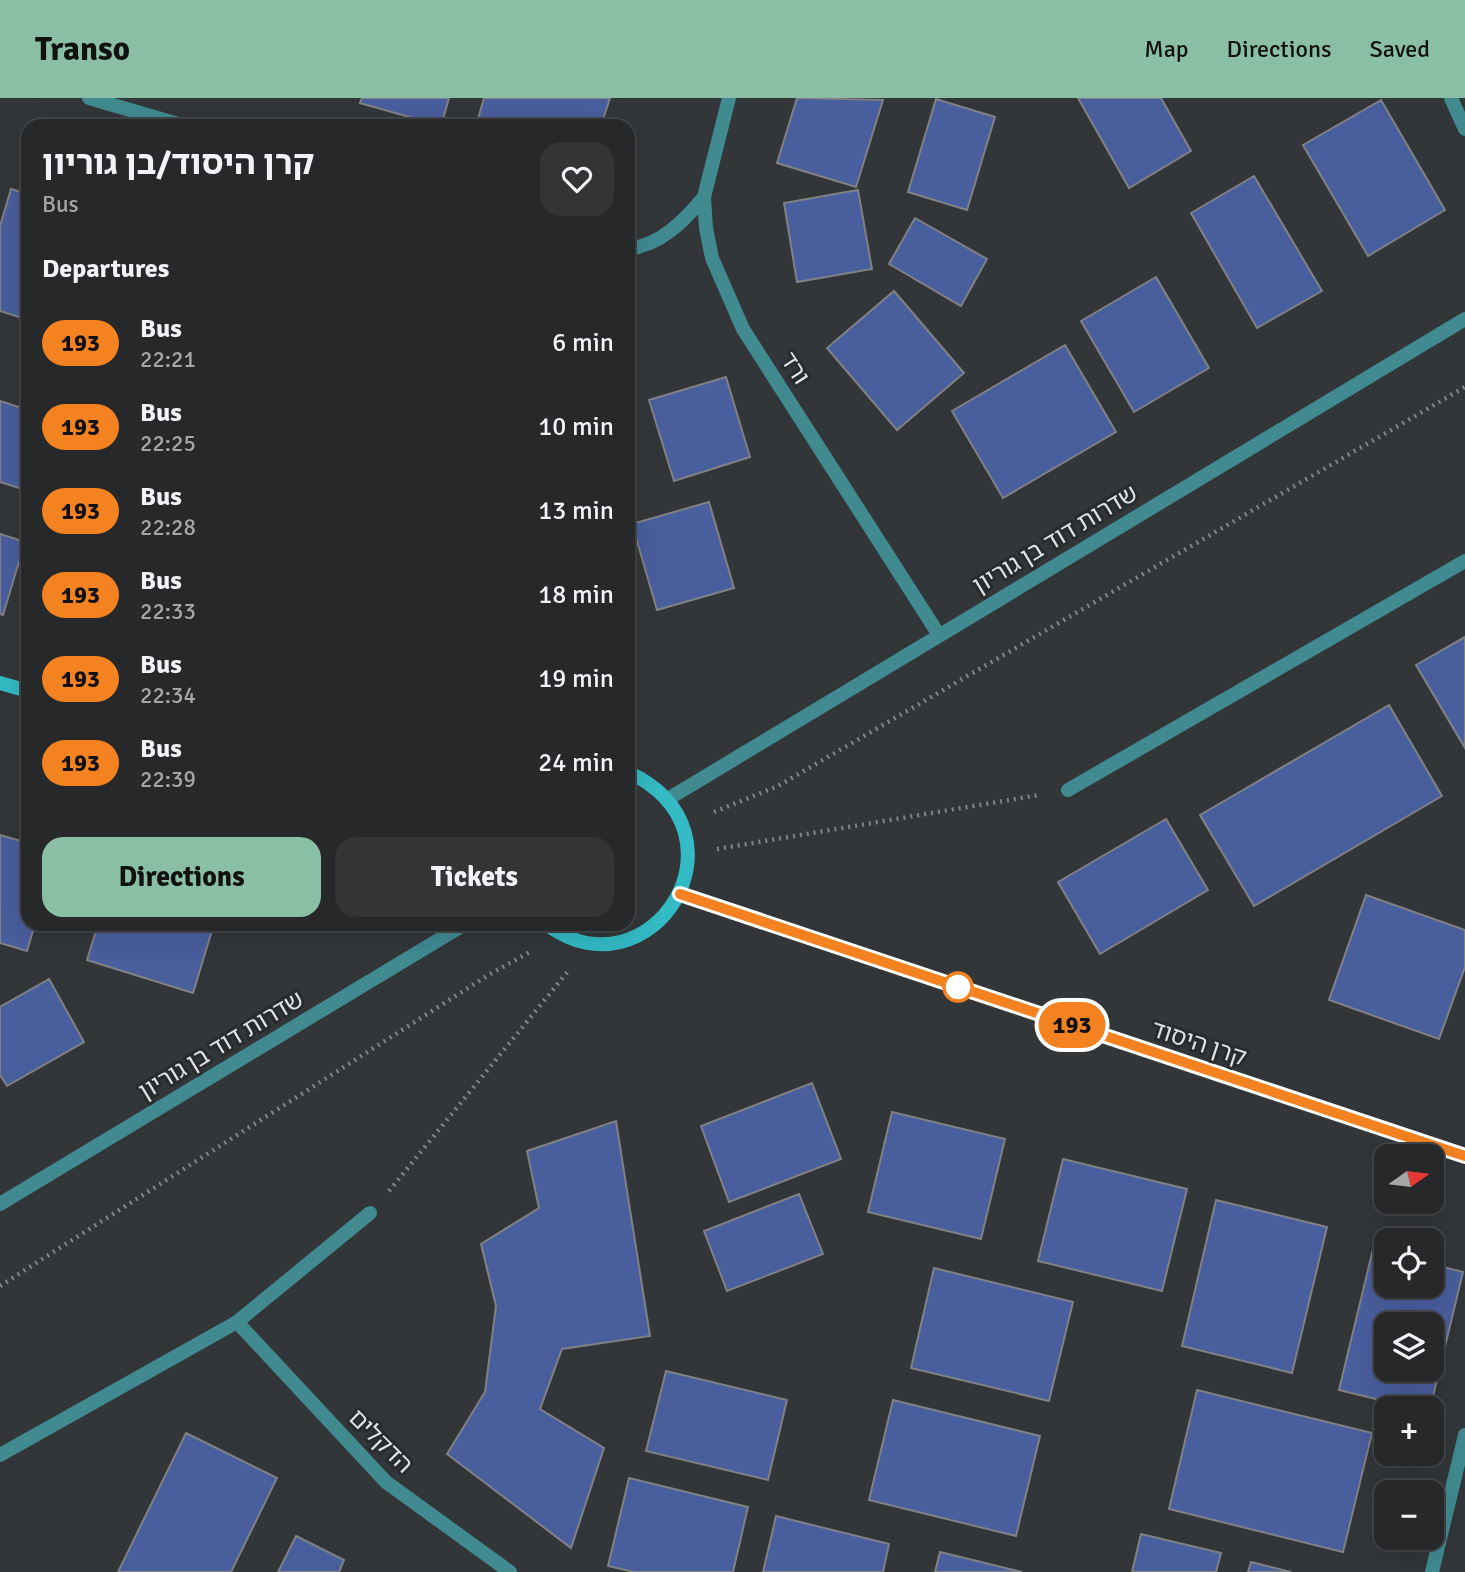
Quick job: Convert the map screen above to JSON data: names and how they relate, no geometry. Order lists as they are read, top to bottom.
{
  "streets": {
    "street": [
      "ורד",
      "שדרות דוד בן גוריון",
      "קרן היסוד",
      "הדקלים"
    ]
  },
  "crossings": [
    ["ורד", "שדרות דוד בן גוריון"]
  ],
  "lines": ["bus line 193"],
  "north": "right",
  "page": {
    "header": "Transo",
    "nav": ["Map", "Directions", "Saved"],
    "on_map": "193",
    "heading": [
      ["קרן היסוד/בן גוריון", "Bus"],
      "Departures"
    ],
    "list": [
      {
        "mark": "193",
        "name": "Bus",
        "note": "22:21",
        "value": "6 min"
      },
      {
        "mark": "193",
        "name": "Bus",
        "note": "22:25",
        "value": "10 min"
      },
      {
        "mark": "193",
        "name": "Bus",
        "note": "22:28",
        "value": "13 min"
      },
      {
        "mark": "193",
        "name": "Bus",
        "note": "22:33",
        "value": "18 min"
      },
      {
        "mark": "193",
        "name": "Bus",
        "note": "22:34",
        "value": "19 min"
      },
      {
        "mark": "193",
        "name": "Bus",
        "note": "22:39",
        "value": "24 min"
      }
    ],
    "buttons": ["Directions", "Tickets"],
    "map_buttons": ["+", "−"]
  }
}
